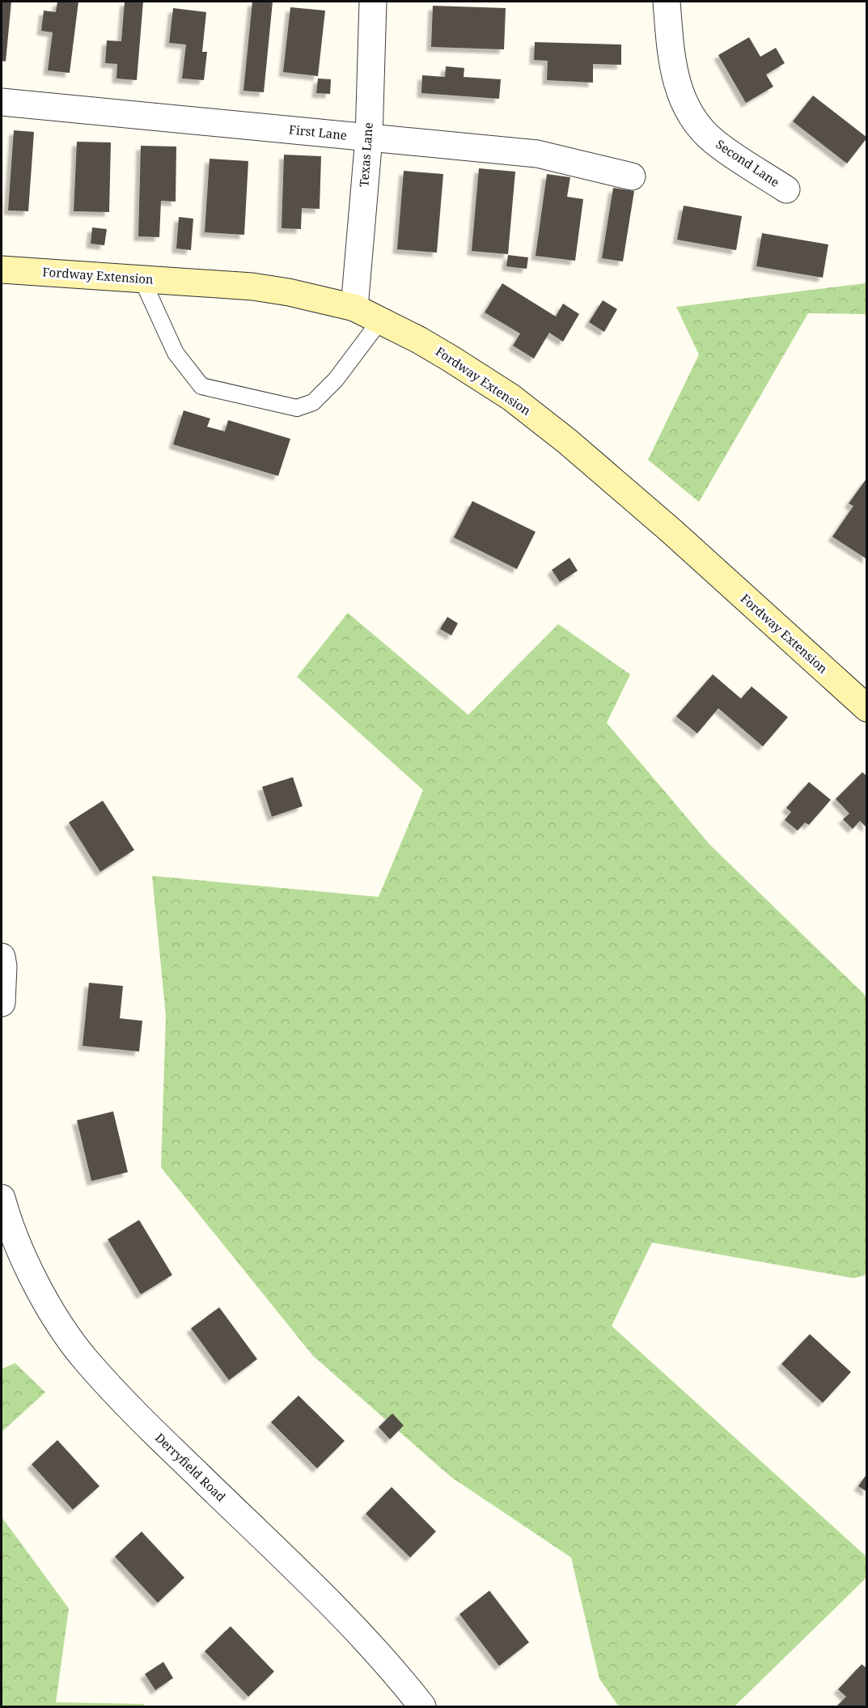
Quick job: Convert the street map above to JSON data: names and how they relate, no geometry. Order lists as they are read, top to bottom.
{
  "streets": {
    "street": [
      "First Lane",
      "Texas Lane",
      "Second Lane",
      "Fordway Extension",
      "Derryfield Road"
    ]
  },
  "crossings": [
    ["First Lane", "Texas Lane"],
    ["Texas Lane", "Fordway Extension"]
  ]
}
